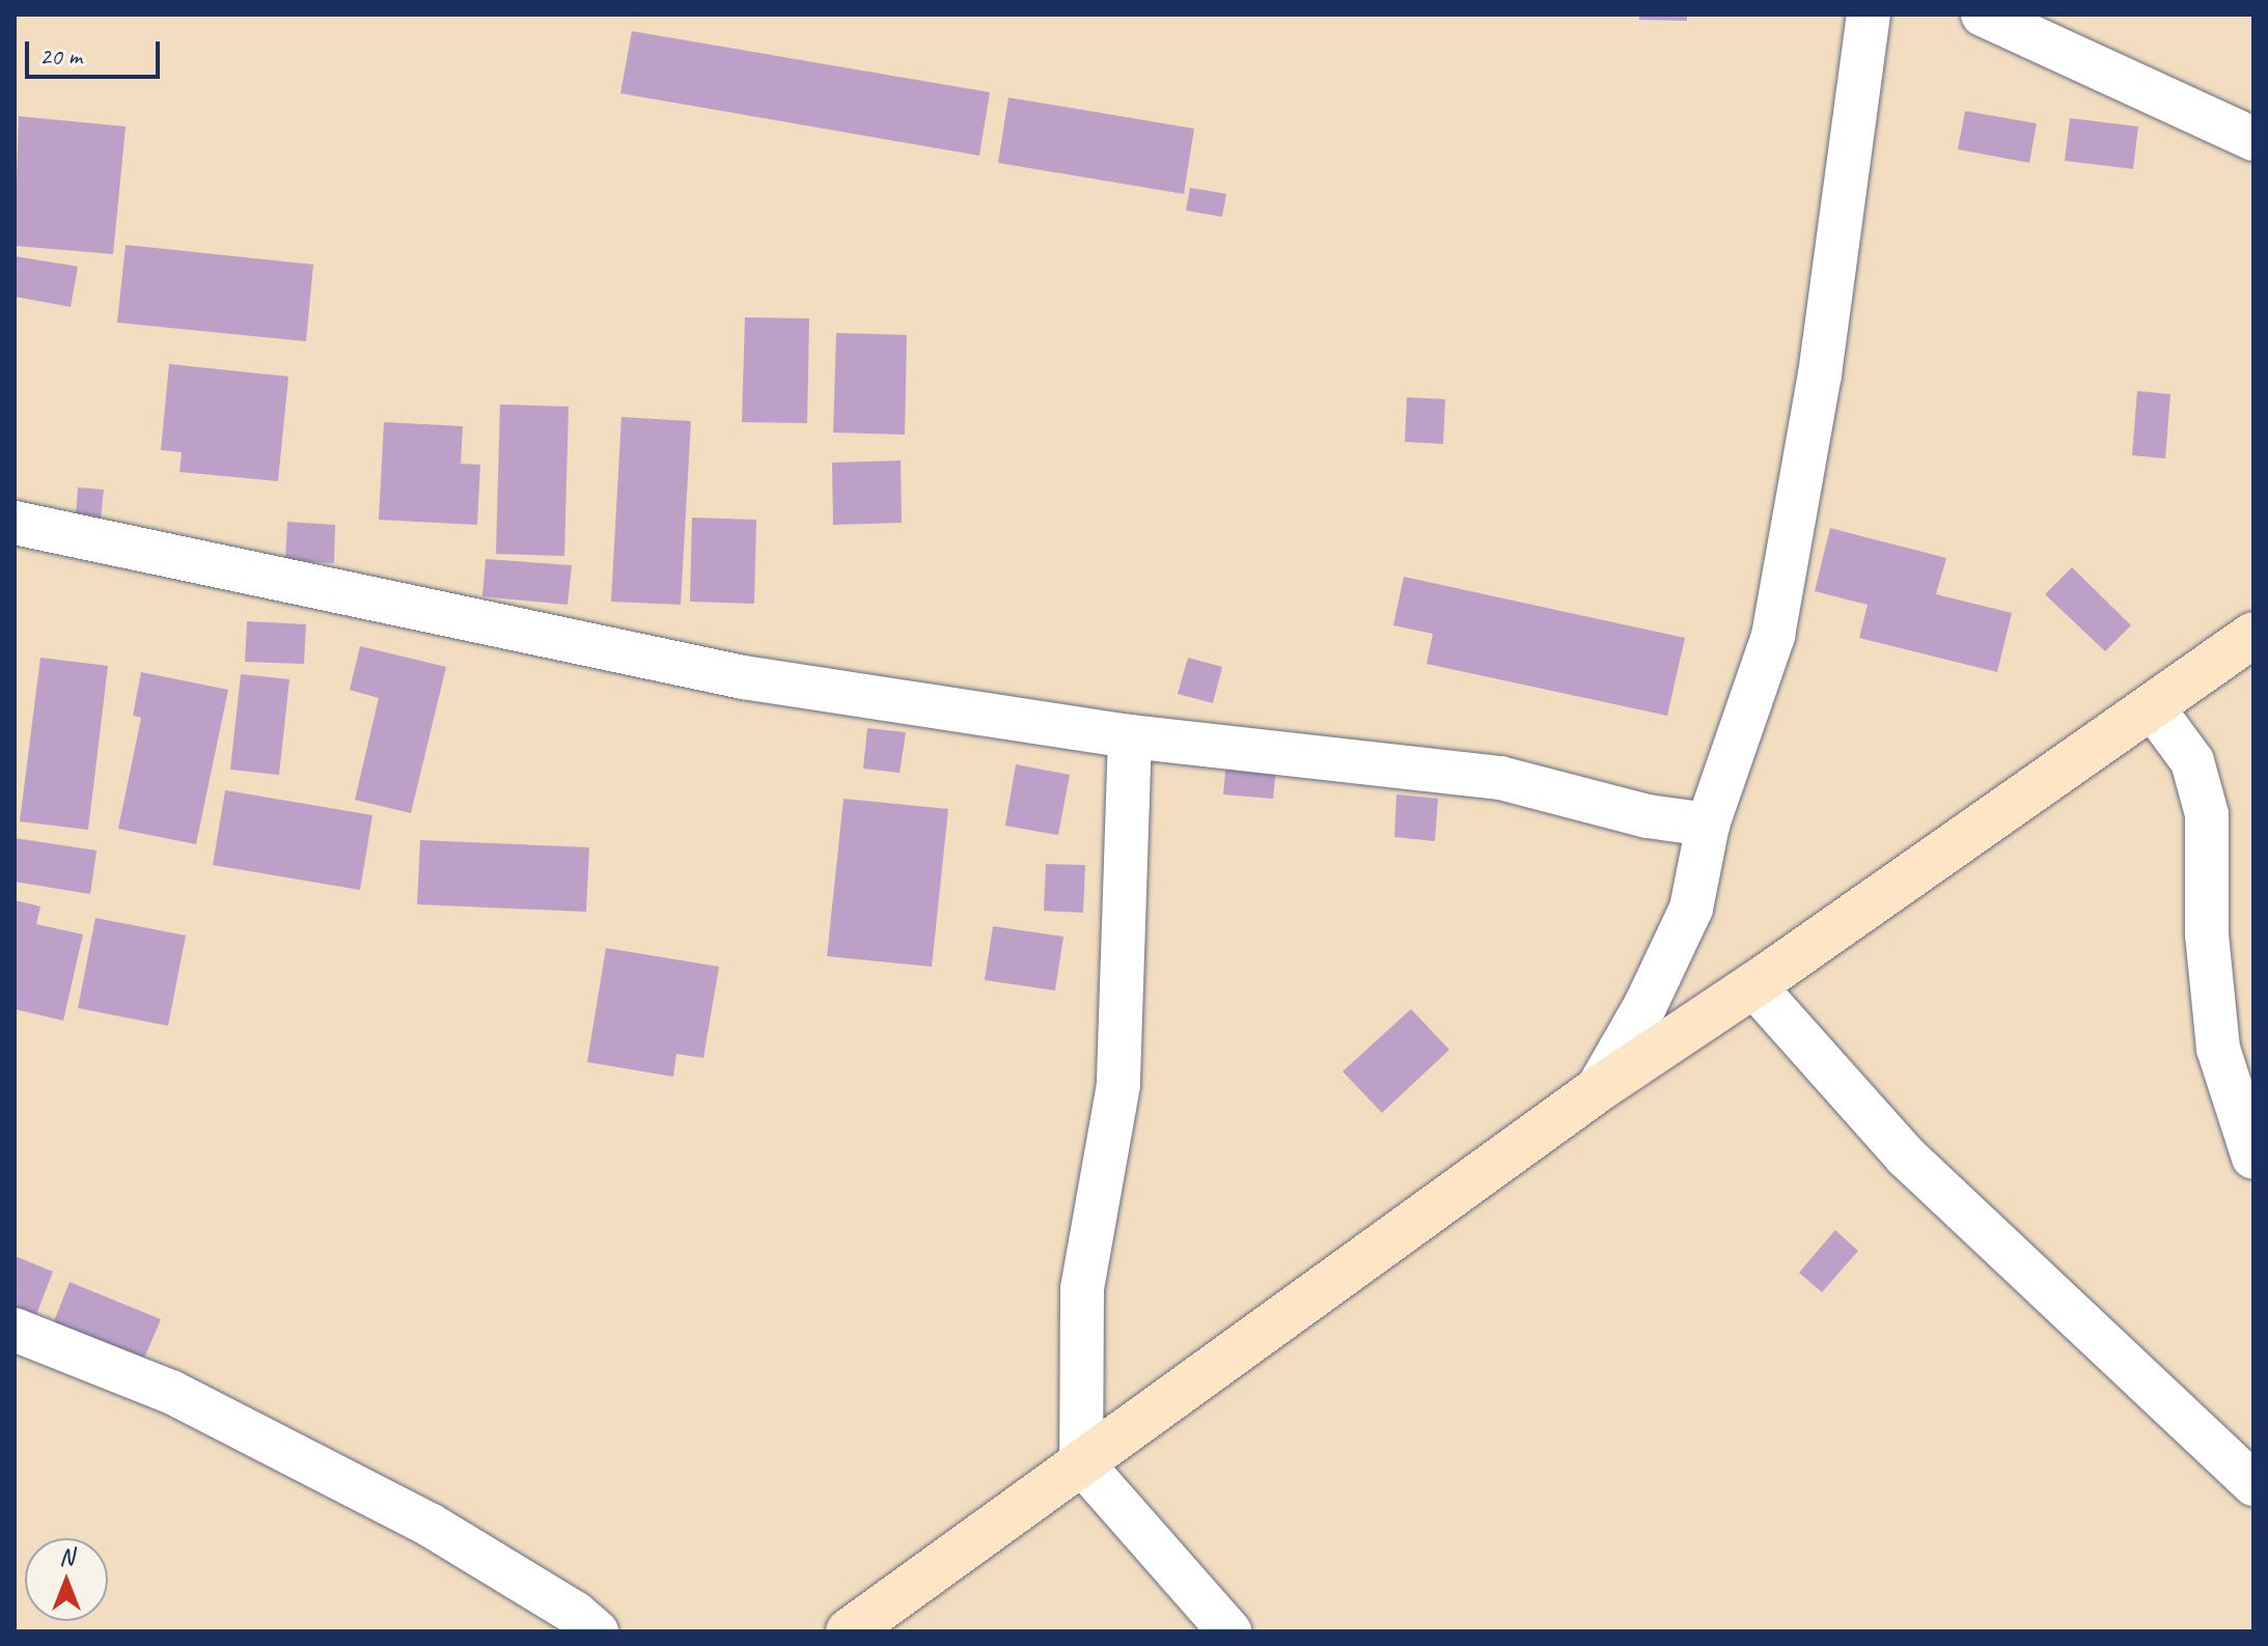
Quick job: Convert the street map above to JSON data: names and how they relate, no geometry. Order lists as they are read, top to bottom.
{
  "scale_bar": "20 m",
  "north": "top"
}
